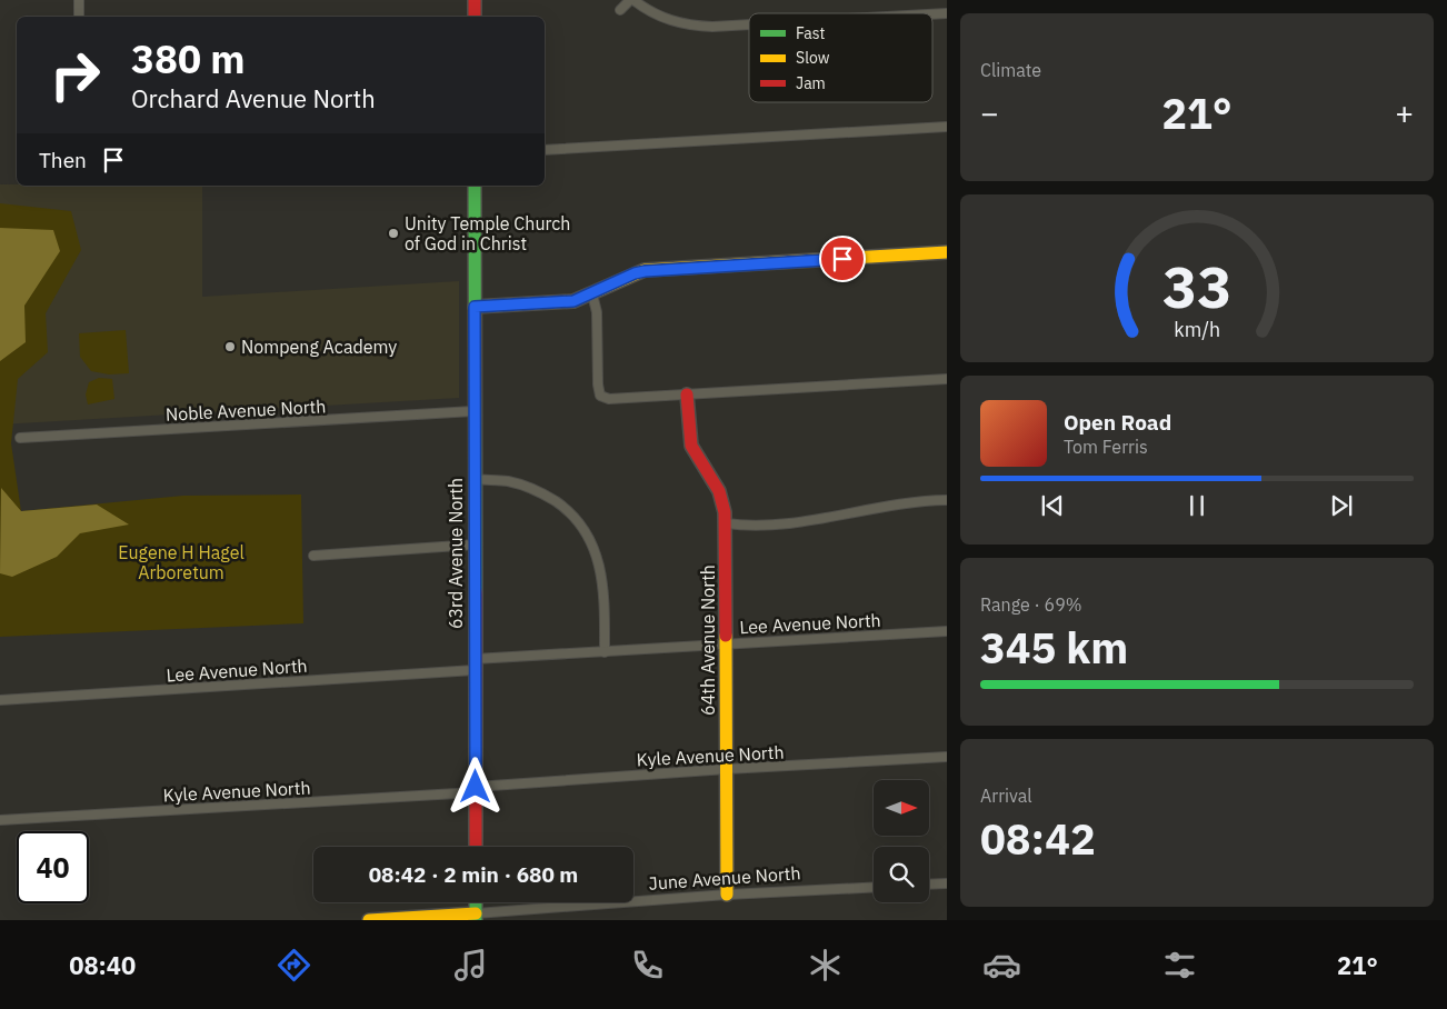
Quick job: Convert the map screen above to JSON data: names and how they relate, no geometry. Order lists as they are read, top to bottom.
{
  "streets": {
    "street": [
      "Noble Avenue North",
      "63rd Avenue North",
      "Lee Avenue North",
      "64th Avenue North",
      "Kyle Avenue North",
      "June Avenue North"
    ]
  },
  "crossings": [
    ["Noble Avenue North", "63rd Avenue North"],
    ["63rd Avenue North", "Lee Avenue North"],
    ["63rd Avenue North", "Kyle Avenue North"],
    ["Lee Avenue North", "64th Avenue North"],
    ["64th Avenue North", "Kyle Avenue North"],
    ["64th Avenue North", "June Avenue North"]
  ],
  "parks": ["Eugene H Hagel Arboretum"],
  "places": ["Unity Temple Church of God in Christ", "Nompeng Academy"],
  "legend": ["Fast", "Slow", "Jam"],
  "north": "right",
  "page": {
    "tile": [
      "Climate",
      ["Range · 69%", "345 km"],
      ["Arrival", "08:42"]
    ],
    "turn": ["380 m", "Orchard Avenue North"],
    "heat": ["−", "21°", "+"],
    "then": "Then",
    "song": ["Open Road", "Tom Ferris"],
    "limit": "40",
    "trip": "08:42 · 2 min · 680 m",
    "tabs": ["08:40", "21°"],
    "gauge": ["33", "km/h"]
  }
}
